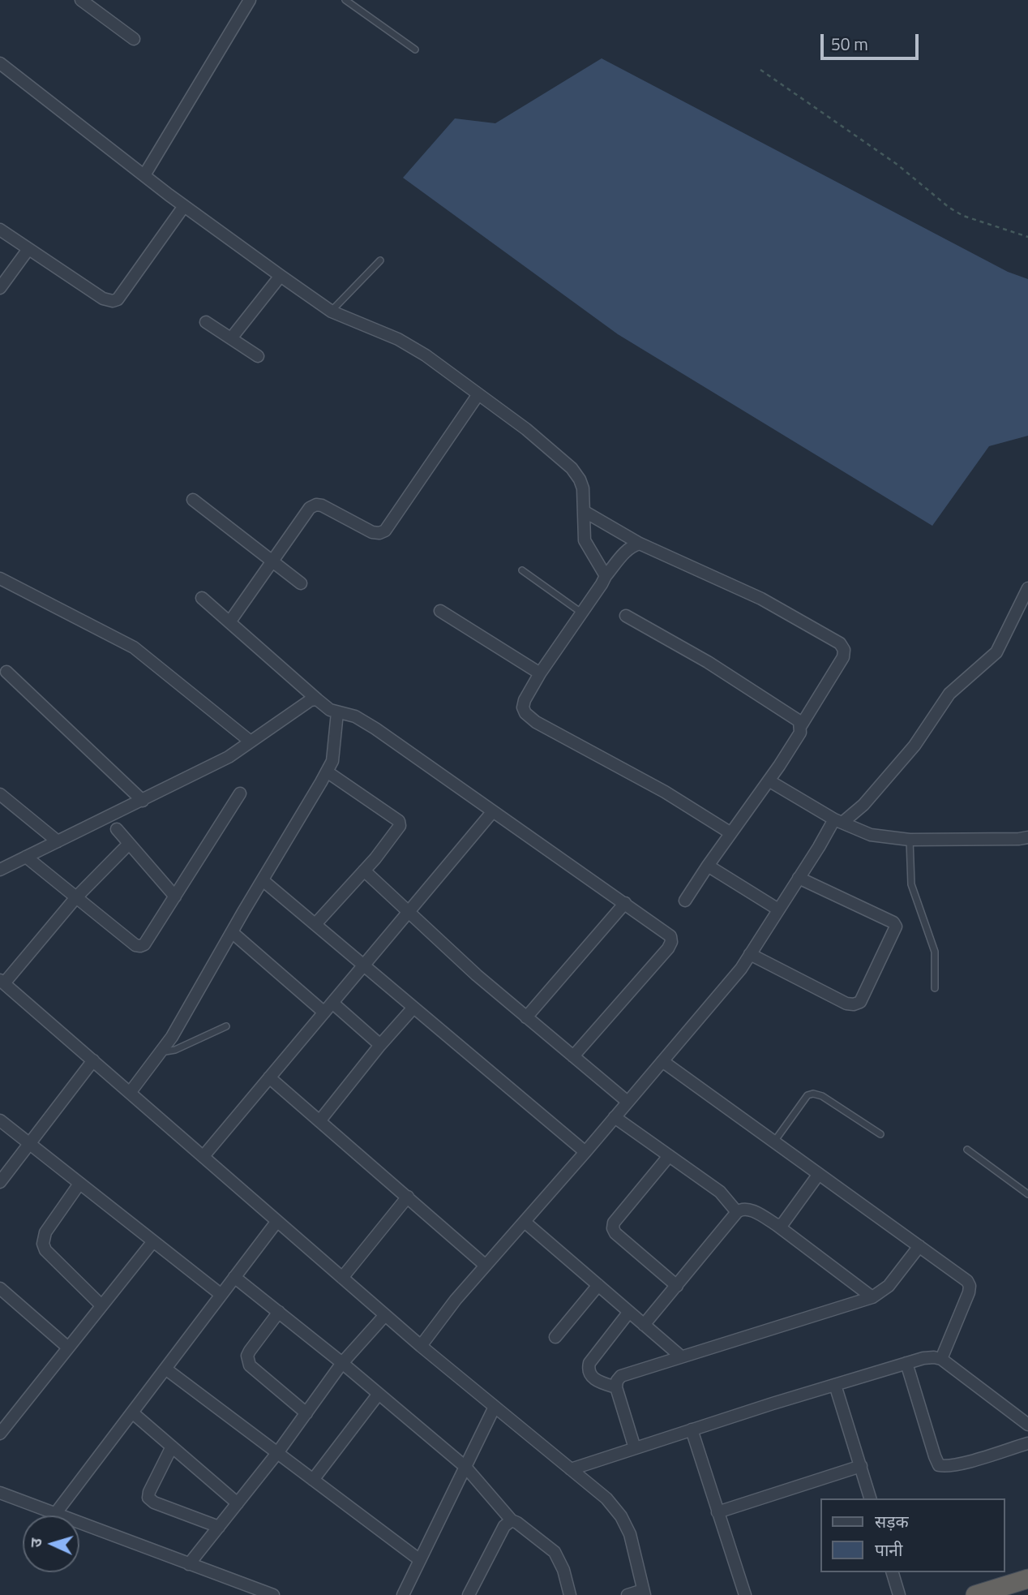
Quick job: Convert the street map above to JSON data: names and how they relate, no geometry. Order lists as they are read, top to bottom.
{
  "legend": ["सड़क", "पानी"],
  "scale_bar": "50 m",
  "north": "left"
}
